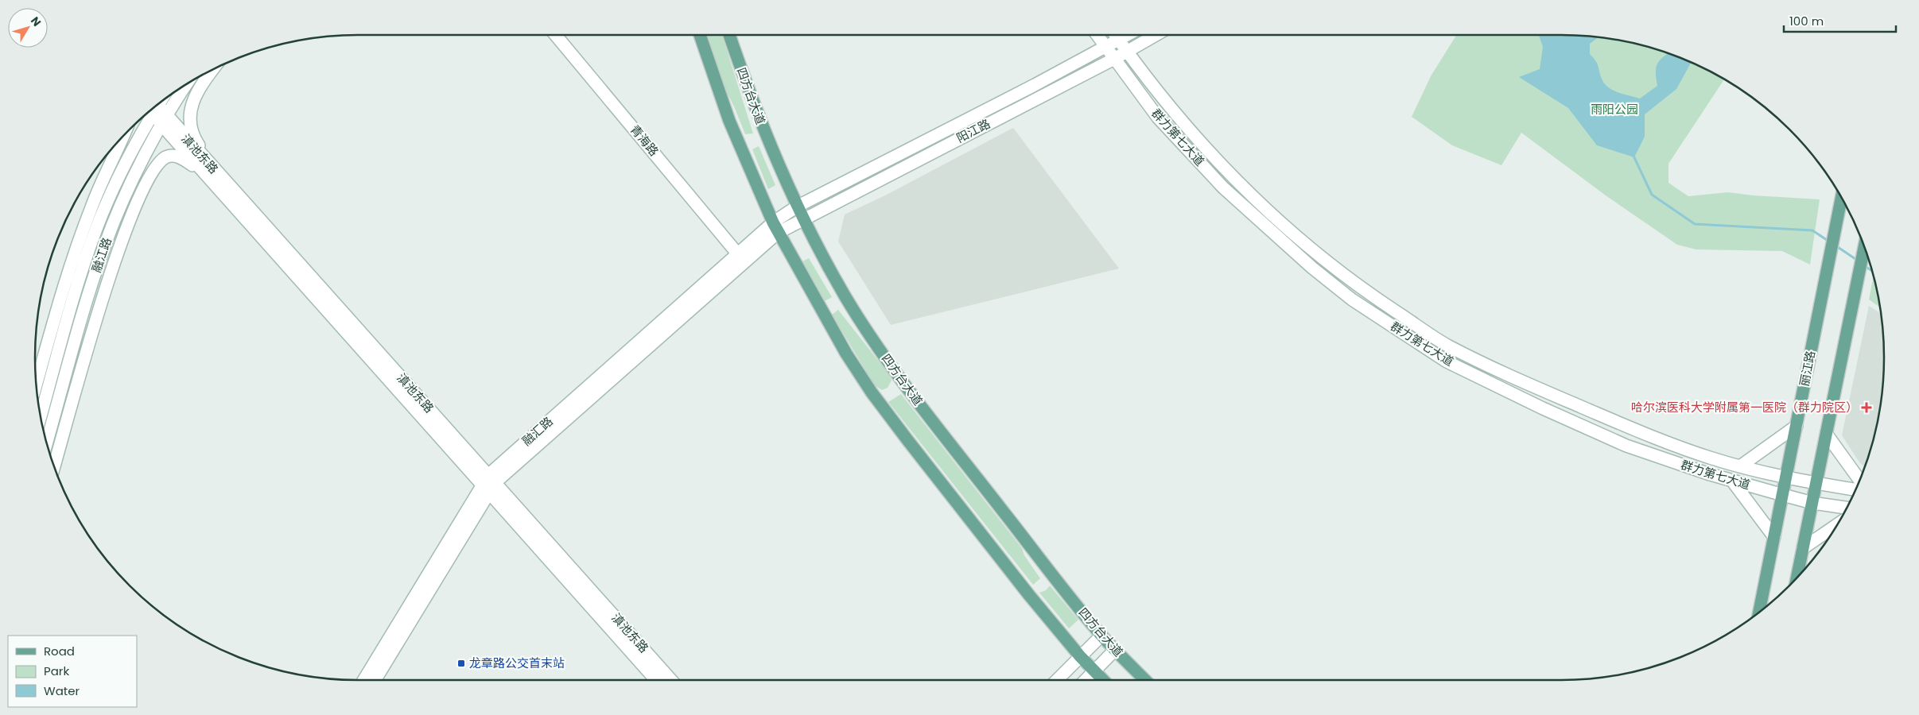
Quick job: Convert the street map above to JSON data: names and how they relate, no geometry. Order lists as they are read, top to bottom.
{
  "streets": {
    "main road": ["四方台大道", "丽江路"],
    "street": [
      "阳江路",
      "群力第七大道",
      "青海路",
      "滇池东路",
      "融江路",
      "融汇路"
    ]
  },
  "crossings": [
    ["四方台大道", "阳江路"],
    ["阳江路", "群力第七大道"],
    ["阳江路", "融汇路"],
    ["群力第七大道", "丽江路"],
    ["青海路", "融汇路"],
    ["滇池东路", "融江路"],
    ["滇池东路", "融汇路"]
  ],
  "parks": ["雨阳公园"],
  "places": {
    "health": ["哈尔滨医科大学附属第一医院（群力院区）"],
    "transit": ["龙章路公交首末站"]
  },
  "legend": ["Road", "Park", "Water"],
  "scale_bar": "100 m",
  "north": "top right"
}
